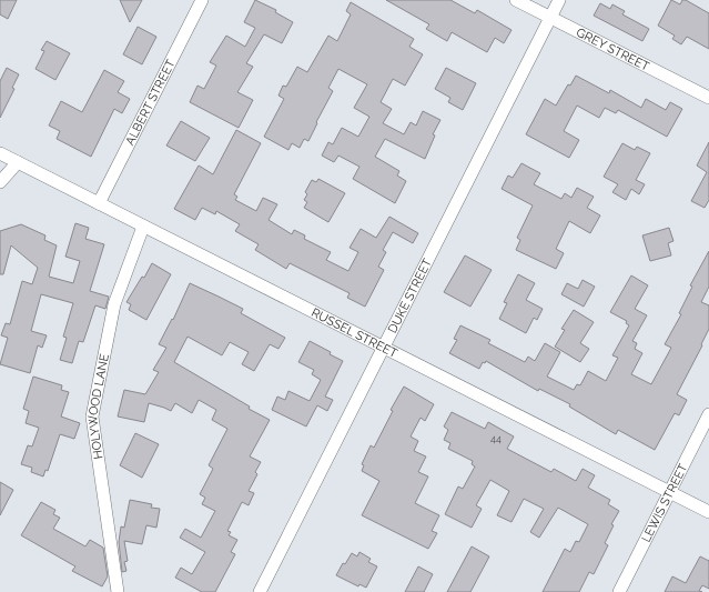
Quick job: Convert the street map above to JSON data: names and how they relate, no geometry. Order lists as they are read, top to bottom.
{
  "streets": {
    "street": [
      "GREY STREET",
      "ALBERT STREET",
      "DUKE STREET",
      "RUSSEL STREET",
      "HOLYWOOD LANE",
      "LEWIS STREET"
    ]
  },
  "crossings": [
    ["GREY STREET", "DUKE STREET"],
    ["ALBERT STREET", "RUSSEL STREET"],
    ["DUKE STREET", "RUSSEL STREET"],
    ["RUSSEL STREET", "HOLYWOOD LANE"],
    ["RUSSEL STREET", "LEWIS STREET"]
  ],
  "house_numbers": ["44"]
}
